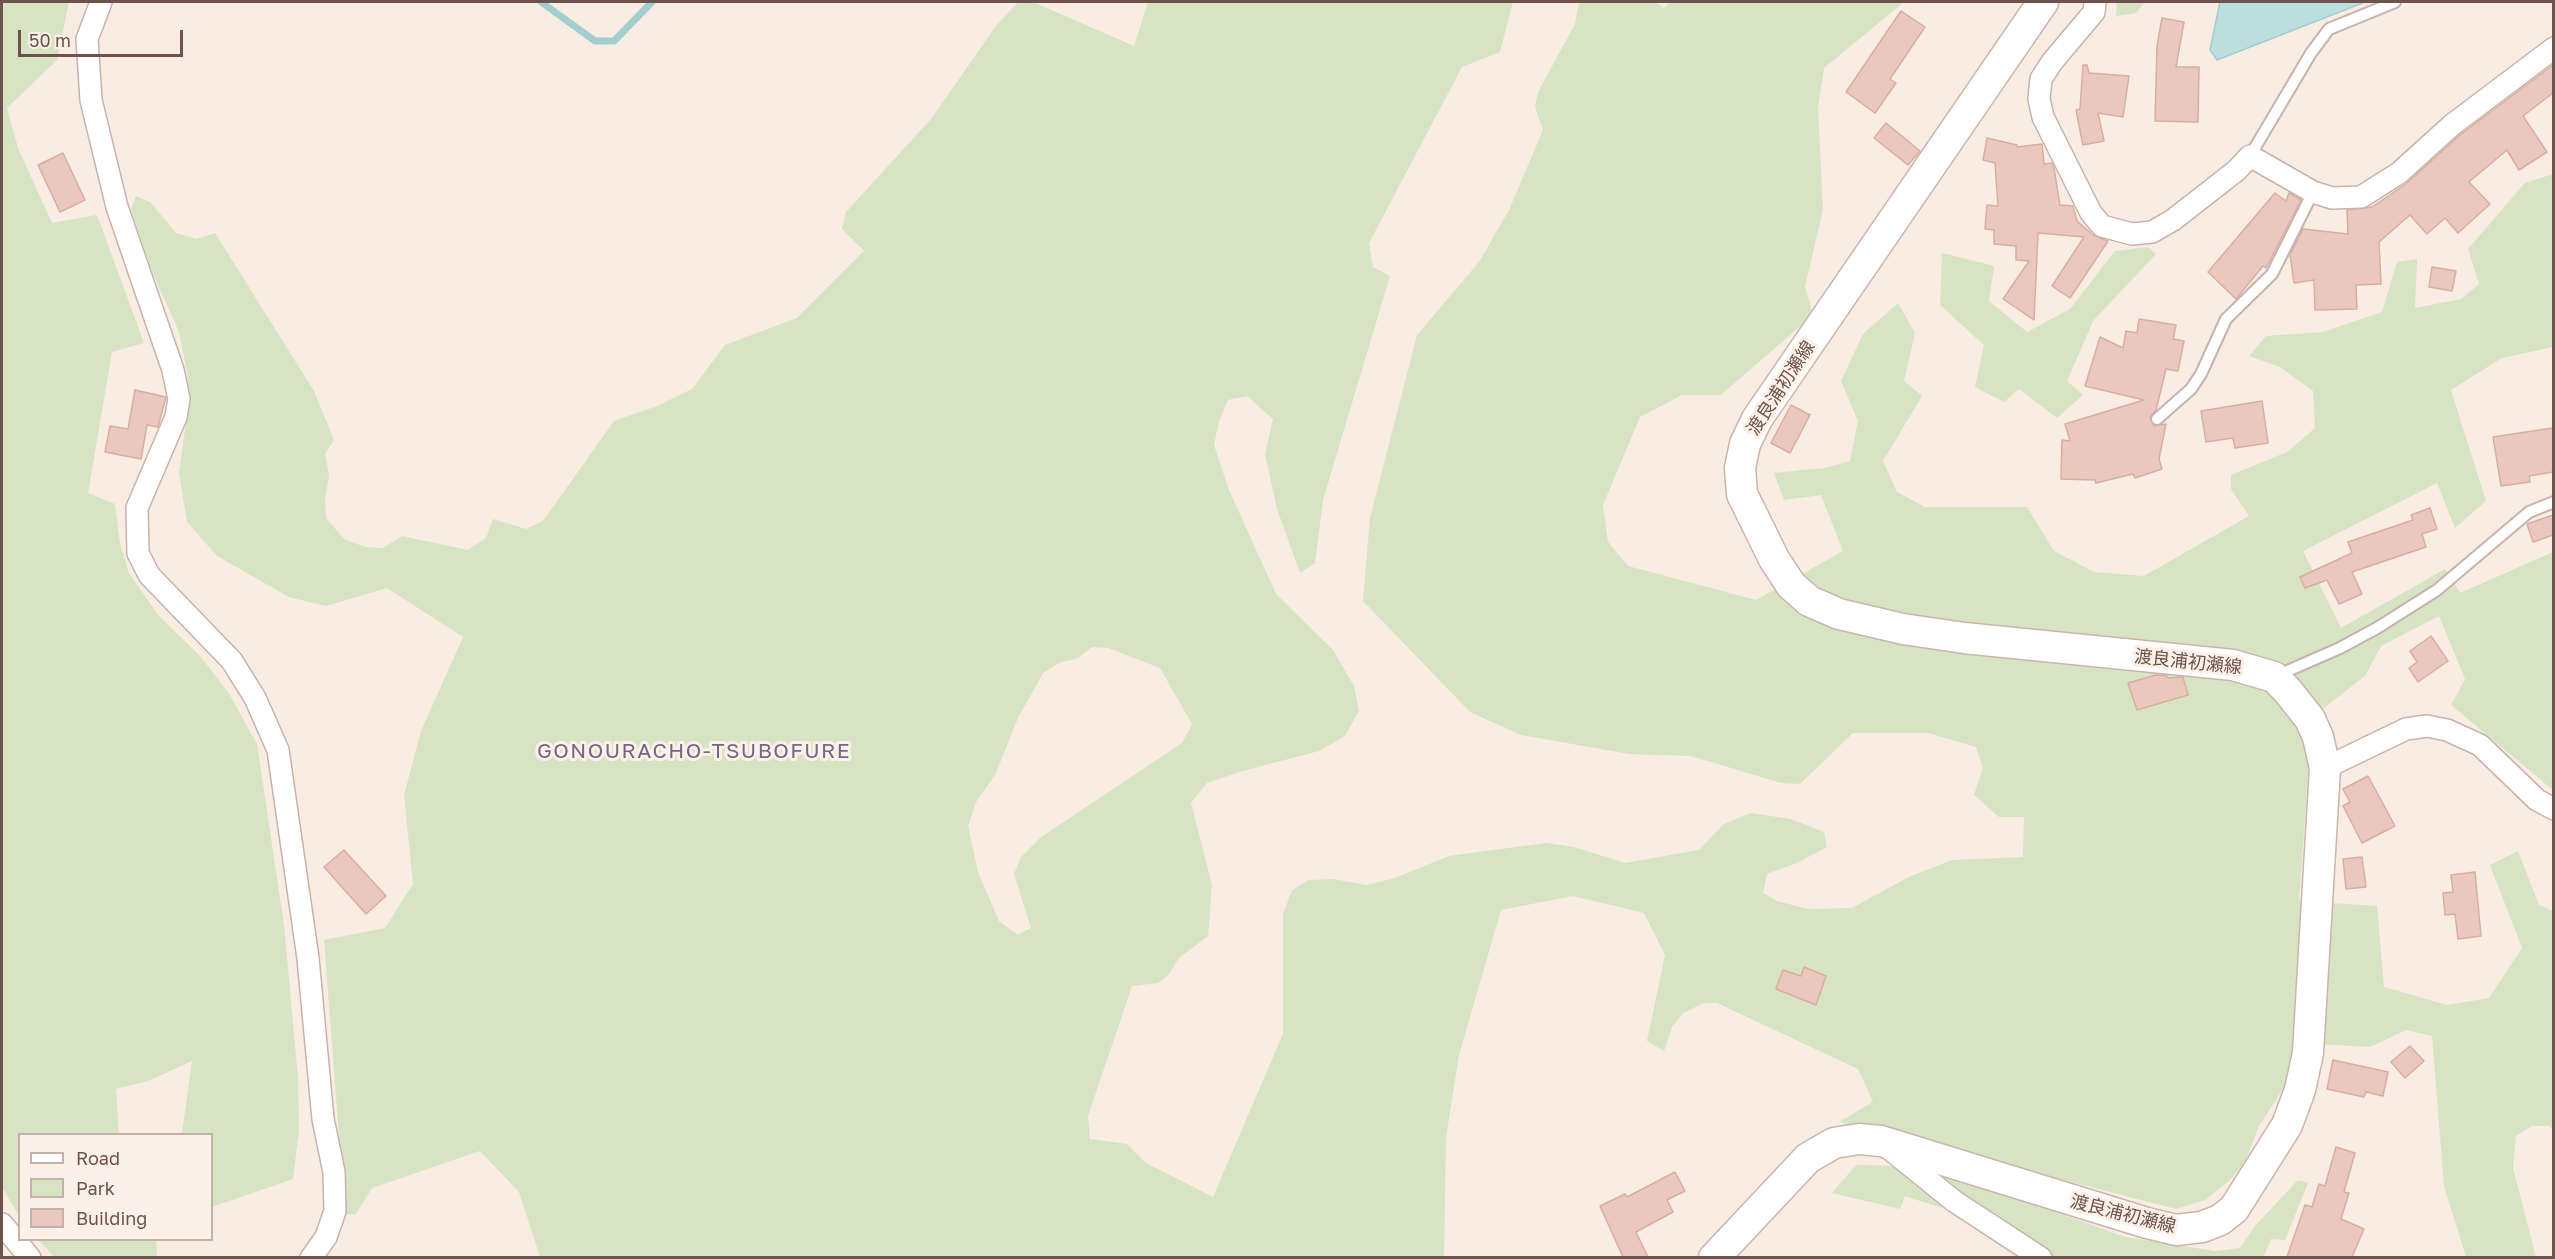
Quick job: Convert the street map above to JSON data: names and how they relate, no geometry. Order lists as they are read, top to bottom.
{
  "streets": {
    "main road": ["渡良浦初瀬線"]
  },
  "districts": ["GONOURACHO-TSUBOFURE"],
  "legend": ["Road", "Park", "Building"],
  "scale_bar": "50 m"
}
